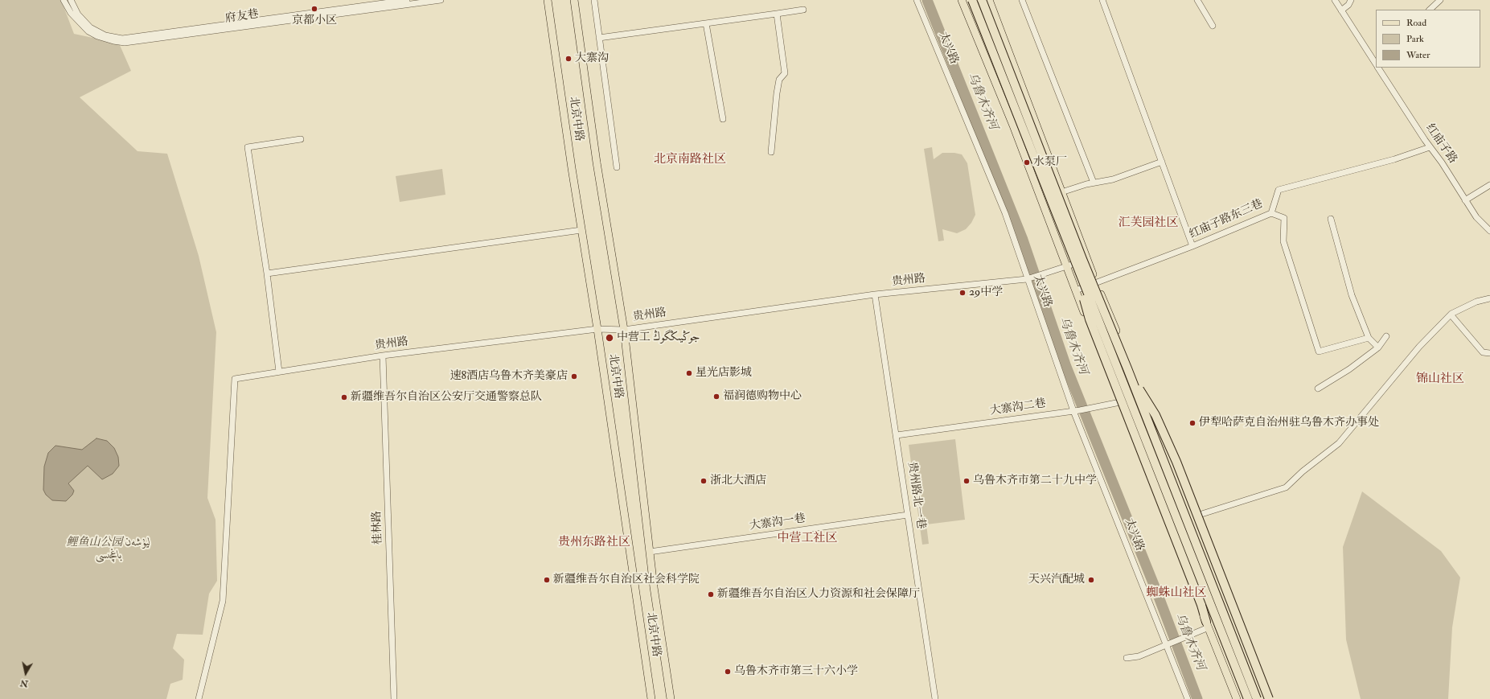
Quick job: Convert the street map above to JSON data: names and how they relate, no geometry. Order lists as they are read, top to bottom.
{
  "streets": {
    "main road": ["北京中路"],
    "street": [
      "府友巷",
      "太兴路",
      "红庙子路",
      "红庙子路东三巷",
      "贵州路",
      "大寨沟二巷",
      "贵州路北一巷",
      "大寨沟一巷",
      "桂林路"
    ]
  },
  "crossings": [
    ["太兴路", "贵州路"],
    ["太兴路", "大寨沟二巷"],
    ["北京中路", "贵州路"],
    ["北京中路", "大寨沟一巷"],
    ["红庙子路", "红庙子路东三巷"],
    ["贵州路", "贵州路北一巷"],
    ["贵州路", "桂林路"],
    ["大寨沟二巷", "贵州路北一巷"],
    ["贵州路北一巷", "大寨沟一巷"]
  ],
  "districts": [
    "北京南路社区",
    "汇芙园社区",
    "锦山社区",
    "中营工社区",
    "贵州东路社区",
    "蜘蛛山社区"
  ],
  "water": ["乌鲁木齐河"],
  "parks": ["鲤鱼山公园 ليۇشەن باغچىسى"],
  "places": [
    "京都小区",
    "大寨沟",
    "水泵厂",
    "29中学",
    "中营工 جوڭيىڭگوڭ",
    "星光店影城",
    "速8酒店乌鲁木齐美豪店",
    "福润德购物中心",
    "新疆维吾尔自治区公安厅交通警察总队",
    "伊犁哈萨克自治州驻乌鲁木齐办事处",
    "浙北大酒店",
    "乌鲁木齐市第二十九中学",
    "新疆维吾尔自治区社会科学院",
    "天兴汽配城",
    "新疆维吾尔自治区人力资源和社会保障厅",
    "乌鲁木齐市第三十六小学"
  ],
  "legend": ["Road", "Park", "Water"],
  "north": "bottom"
}
